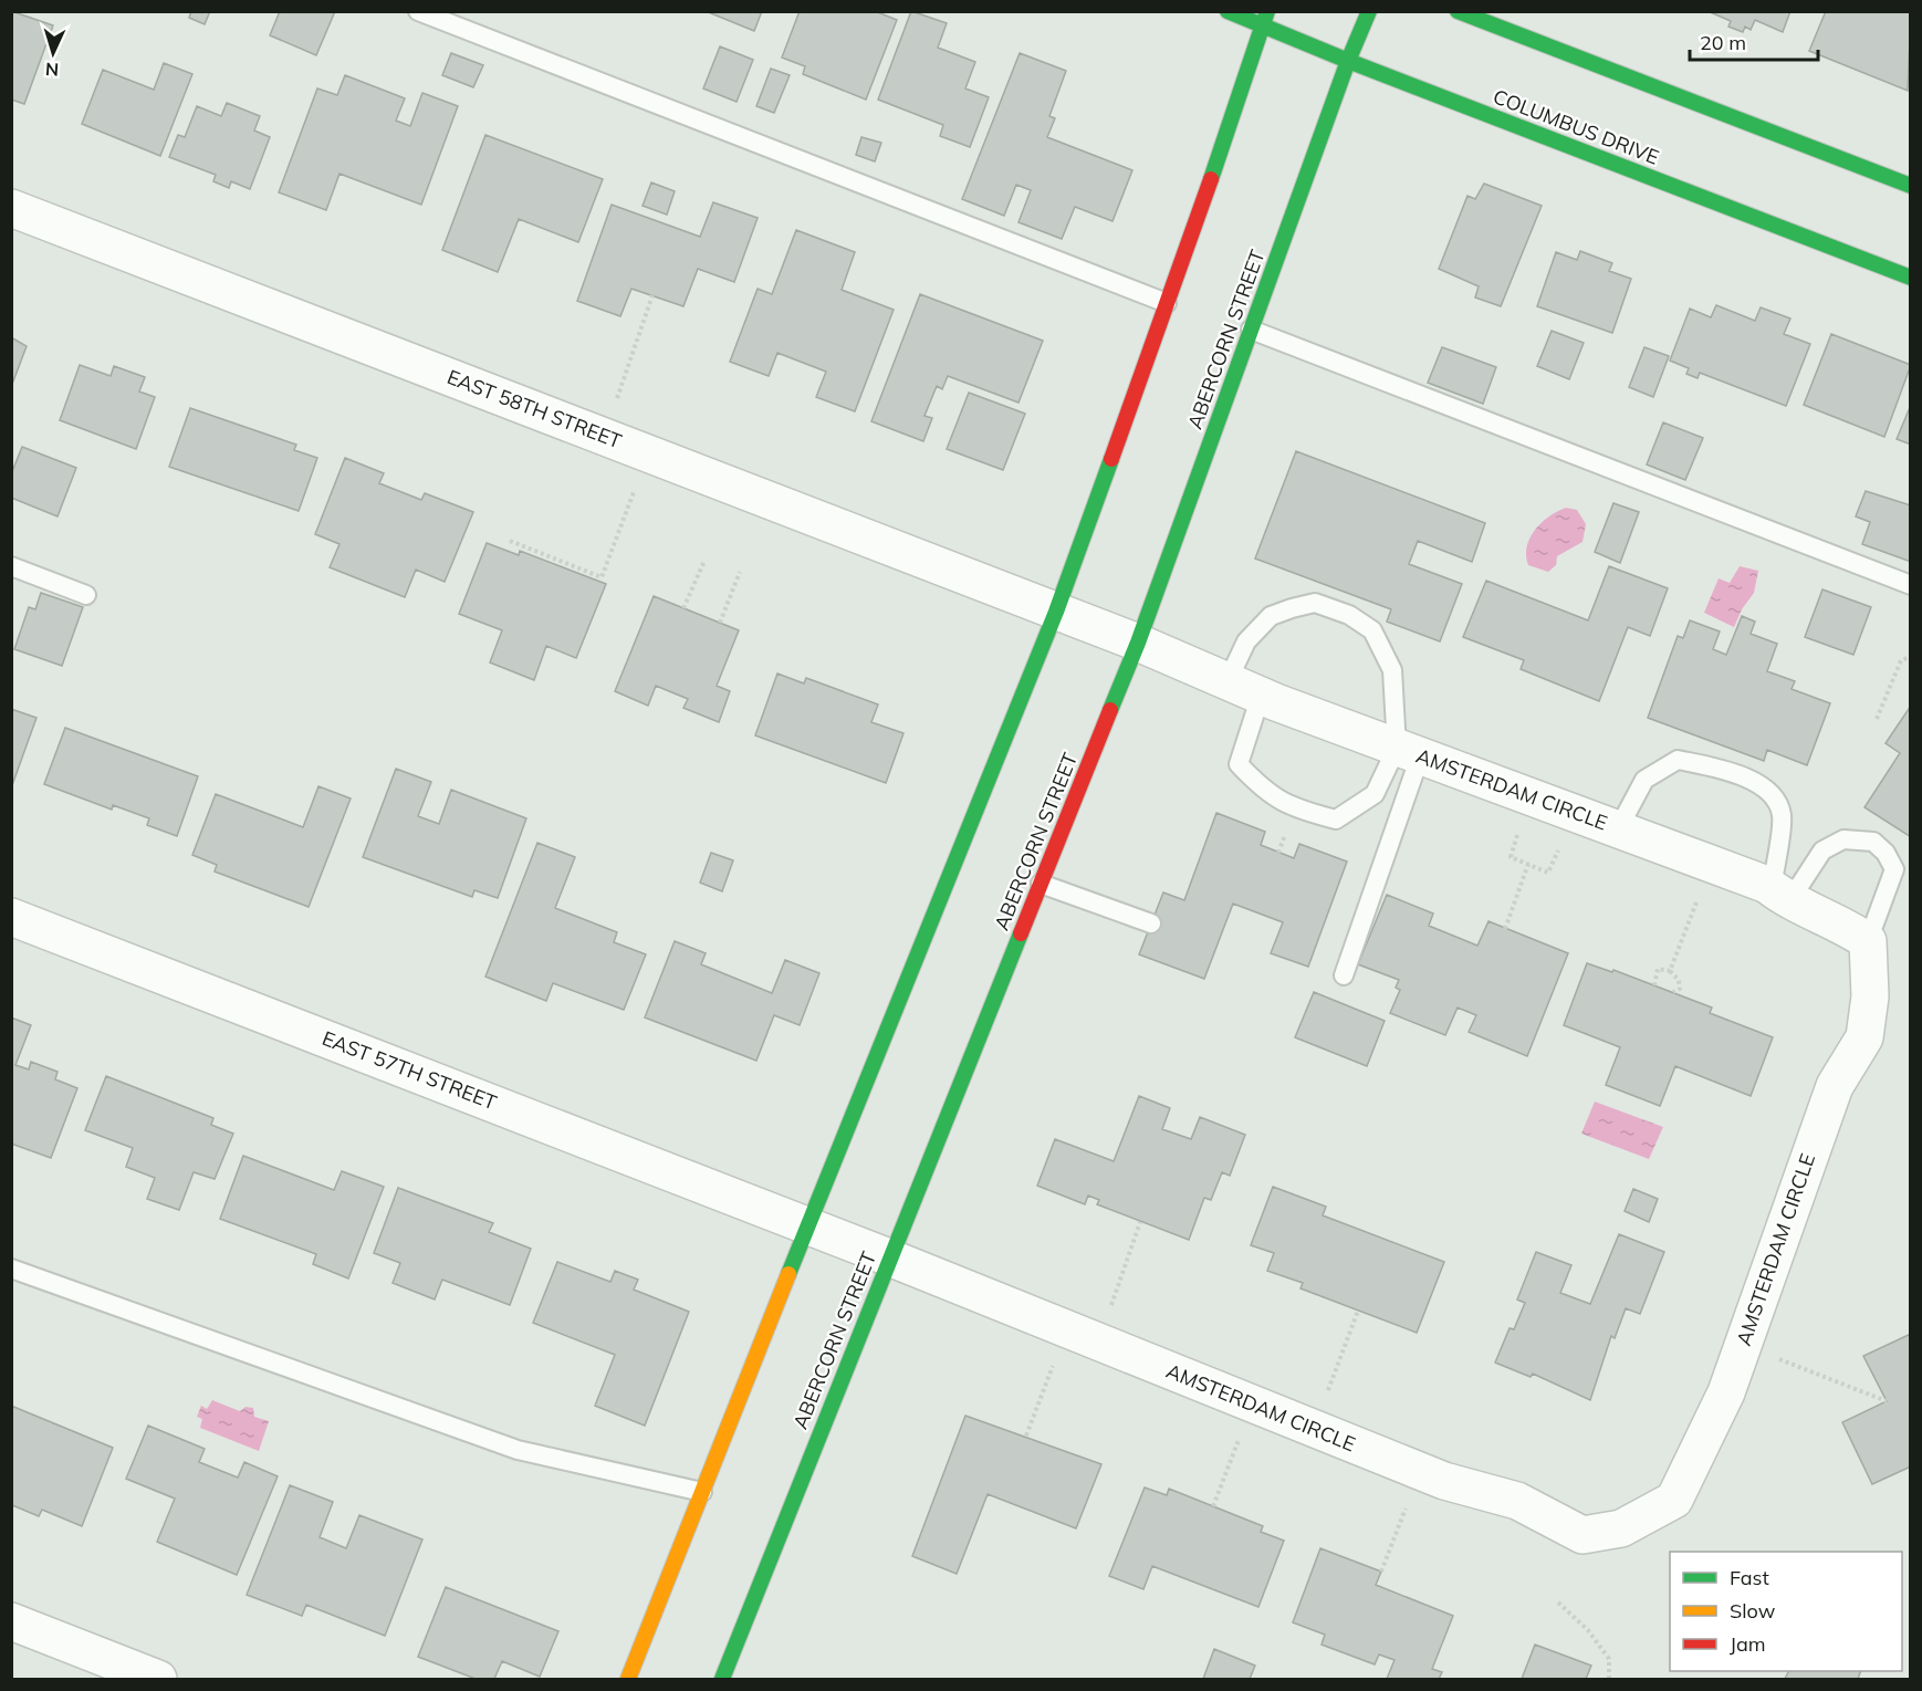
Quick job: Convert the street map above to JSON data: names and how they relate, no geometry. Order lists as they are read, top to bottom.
{
  "streets": {
    "main road": ["COLUMBUS DRIVE", "ABERCORN STREET"],
    "street": ["EAST 58TH STREET", "AMSTERDAM CIRCLE", "EAST 57TH STREET"]
  },
  "crossings": [
    ["COLUMBUS DRIVE", "ABERCORN STREET"],
    ["ABERCORN STREET", "AMSTERDAM CIRCLE"],
    ["EAST 58TH STREET", "AMSTERDAM CIRCLE"],
    ["AMSTERDAM CIRCLE", "EAST 57TH STREET"]
  ],
  "legend": ["Fast", "Slow", "Jam"],
  "scale_bar": "20 m",
  "north": "bottom"
}
